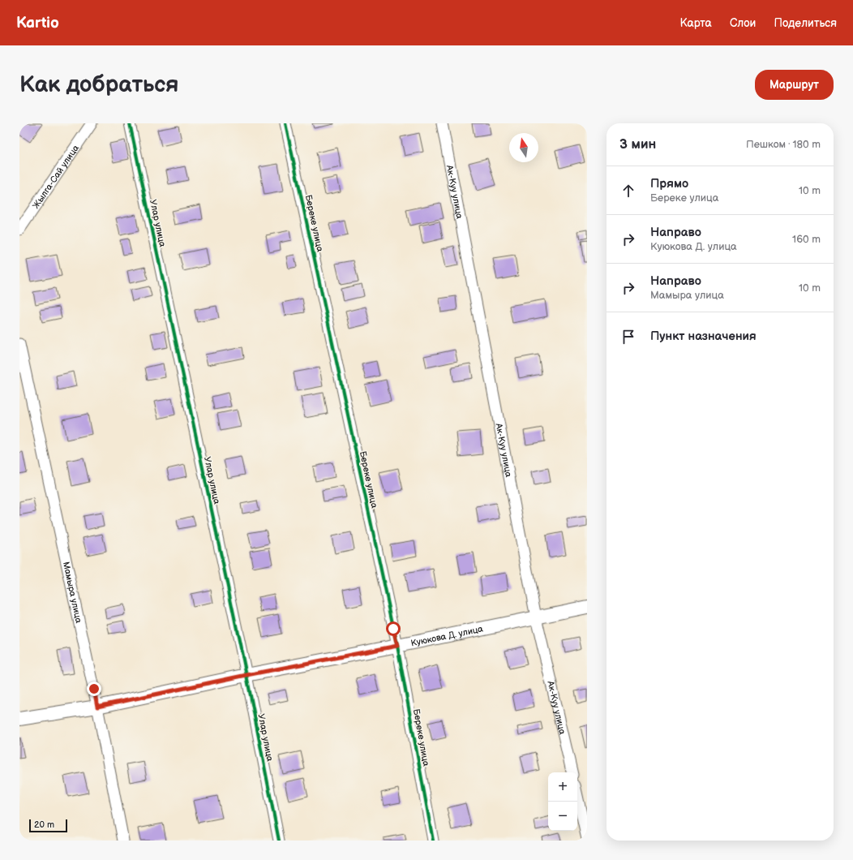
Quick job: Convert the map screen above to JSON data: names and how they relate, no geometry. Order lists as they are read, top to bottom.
{
  "streets": {
    "street": [
      "Жылга-Сай улица",
      "Ак-Куу улица",
      "Улар улица",
      "Береке улица",
      "Мамыра улица",
      "Куюкова Д. улица"
    ]
  },
  "crossings": [
    ["Ак-Куу улица", "Куюкова Д. улица"],
    ["Улар улица", "Куюкова Д. улица"],
    ["Береке улица", "Куюкова Д. улица"],
    ["Мамыра улица", "Куюкова Д. улица"]
  ],
  "scale_bar": "20 m",
  "north": "top",
  "page": {
    "header": "Kartio",
    "nav": ["Карта", "Слои", "Поделиться"],
    "buttons": "Маршрут",
    "title": "Как добраться",
    "heading": ["3 мин", "Пешком · 180 m"],
    "list": [
      ["Прямо", "Береке улица", "10 m"],
      ["Направо", "Куюкова Д. улица", "160 m"],
      ["Направо", "Мамыра улица", "10 m"],
      "Пункт назначения"
    ],
    "map_buttons": ["+", "−"],
    "scale": "20 m"
  }
}
